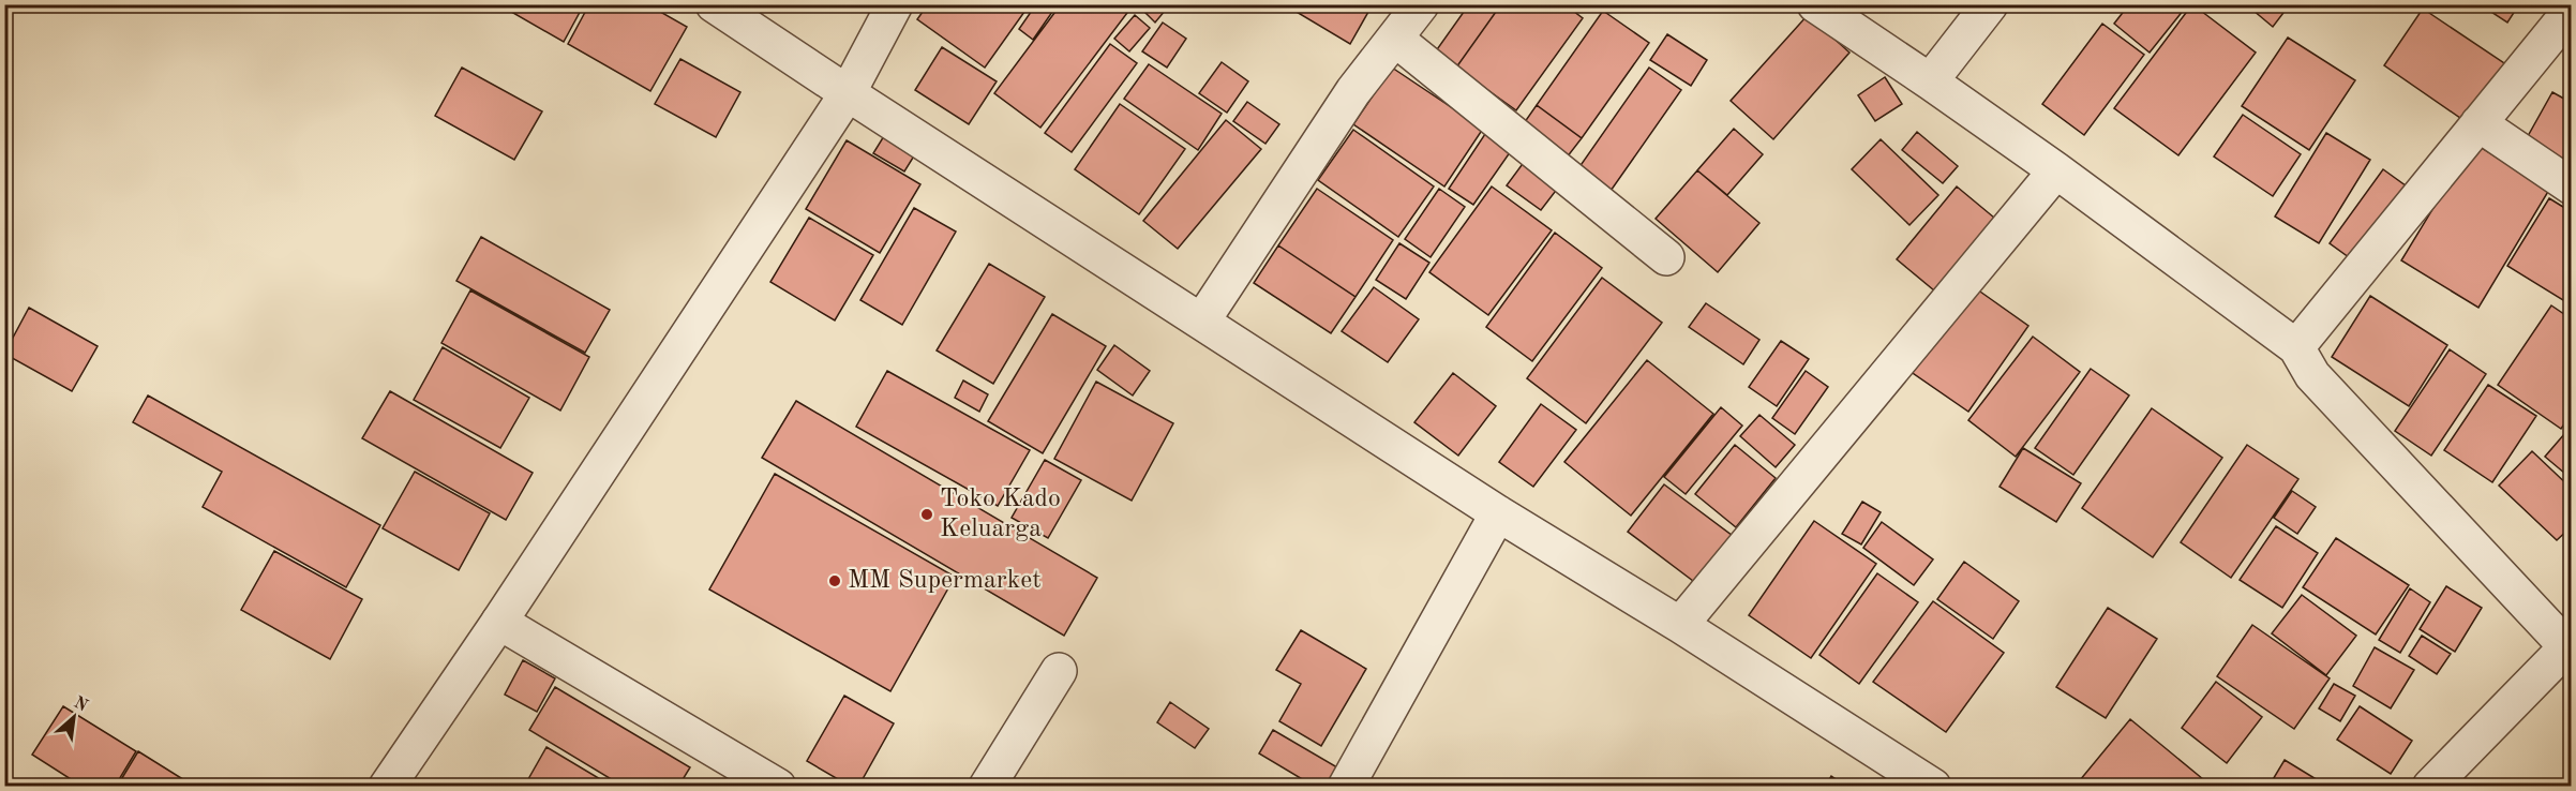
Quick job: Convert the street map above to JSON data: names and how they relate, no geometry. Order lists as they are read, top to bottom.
{
  "places": ["Toko Kado Keluarga", "MM Supermarket"],
  "north": "top right"
}
